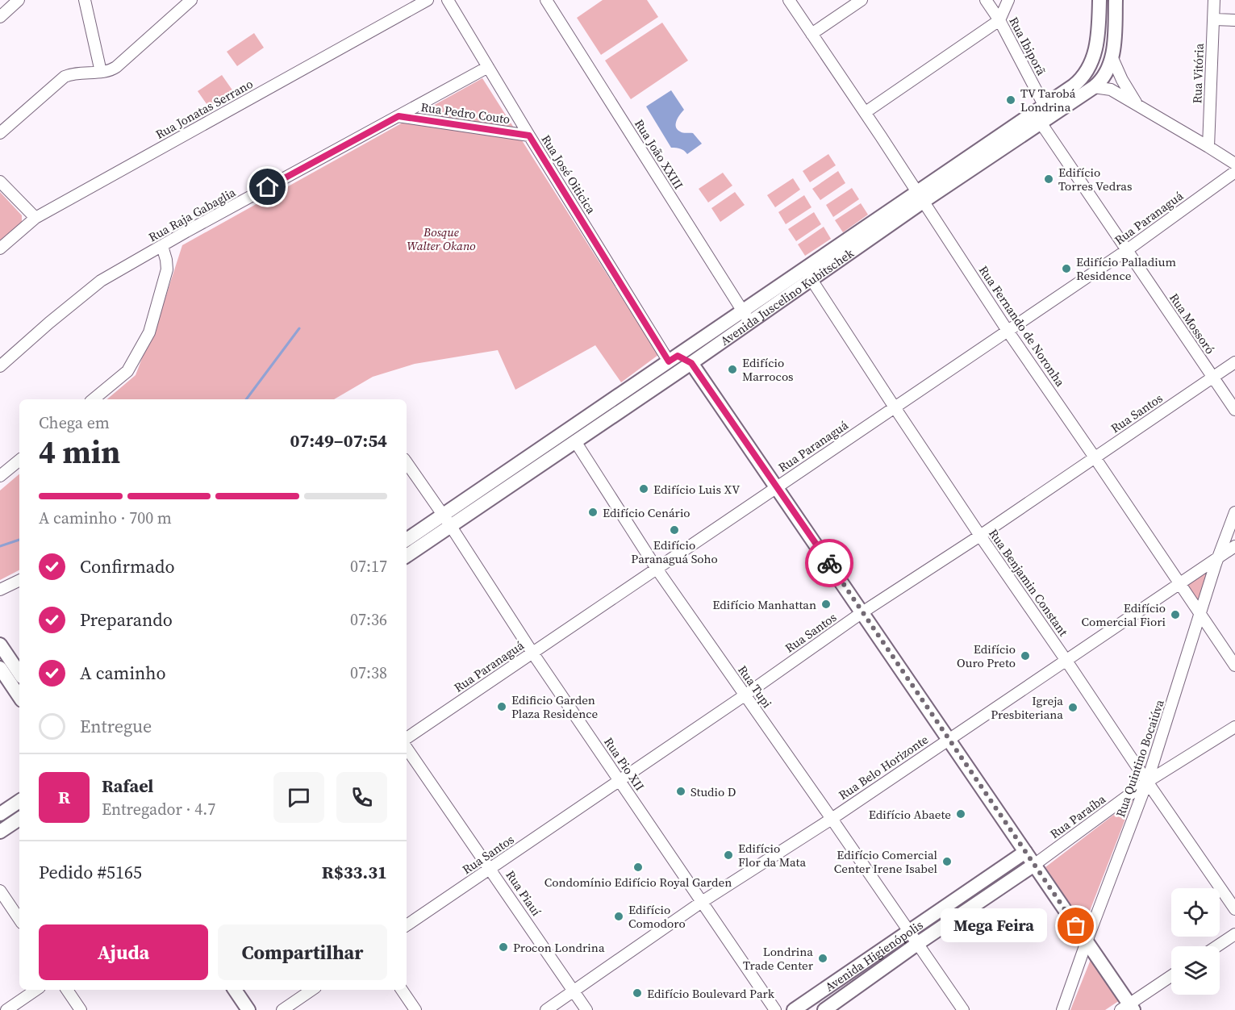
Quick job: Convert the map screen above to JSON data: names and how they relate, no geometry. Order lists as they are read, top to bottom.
{
  "streets": {
    "main road": ["Avenida Juscelino Kubitschek", "Avenida Higienópolis"],
    "street": [
      "Rua Ibiporã",
      "Rua Vitória",
      "Rua Jonatas Serrano",
      "Rua Pedro Couto",
      "Rua João XXIII",
      "Rua José Oiticica",
      "Rua Raja Gabaglia",
      "Rua Paranaguá",
      "Rua Mossoró",
      "Rua Fernando de Noronha",
      "Rua Santos",
      "Rua Benjamin Constant",
      "Rua Tupi",
      "Rua Quintino Bocaiúva",
      "Rua Pio XII",
      "Rua Belo Horizonte",
      "Rua Paraíba",
      "Rua Piauí"
    ]
  },
  "crossings": [
    ["Rua Ibiporã", "Avenida Juscelino Kubitschek"],
    ["Rua Pedro Couto", "Rua José Oiticica"],
    ["Rua Pedro Couto", "Rua Raja Gabaglia"],
    ["Rua João XXIII", "Avenida Juscelino Kubitschek"],
    ["Rua José Oiticica", "Rua Raja Gabaglia"],
    ["Rua José Oiticica", "Avenida Juscelino Kubitschek"],
    ["Rua Paranaguá", "Rua Mossoró"],
    ["Rua Paranaguá", "Rua Fernando de Noronha"],
    ["Rua Paranaguá", "Rua Benjamin Constant"],
    ["Rua Paranaguá", "Rua Tupi"],
    ["Rua Paranaguá", "Rua Pio XII"],
    ["Avenida Juscelino Kubitschek", "Rua Mossoró"],
    ["Avenida Juscelino Kubitschek", "Rua Fernando de Noronha"],
    ["Avenida Juscelino Kubitschek", "Rua Benjamin Constant"],
    ["Avenida Juscelino Kubitschek", "Rua Tupi"],
    ["Avenida Juscelino Kubitschek", "Rua Pio XII"],
    ["Rua Mossoró", "Rua Santos"],
    ["Rua Fernando de Noronha", "Rua Santos"],
    ["Rua Fernando de Noronha", "Rua Quintino Bocaiúva"],
    ["Rua Fernando de Noronha", "Rua Belo Horizonte"],
    ["Rua Santos", "Rua Benjamin Constant"],
    ["Rua Santos", "Rua Tupi"],
    ["Rua Santos", "Rua Pio XII"],
    ["Rua Santos", "Rua Piauí"],
    ["Rua Benjamin Constant", "Rua Quintino Bocaiúva"],
    ["Rua Benjamin Constant", "Rua Belo Horizonte"],
    ["Rua Benjamin Constant", "Rua Paraíba"],
    ["Rua Tupi", "Rua Belo Horizonte"],
    ["Rua Tupi", "Avenida Higienópolis"],
    ["Rua Quintino Bocaiúva", "Rua Belo Horizonte"],
    ["Rua Quintino Bocaiúva", "Rua Paraíba"],
    ["Rua Pio XII", "Rua Belo Horizonte"],
    ["Rua Belo Horizonte", "Rua Piauí"],
    ["Rua Paraíba", "Avenida Higienópolis"]
  ],
  "parks": ["Bosque Walter Okano"],
  "places": [
    "TV Tarobá Londrina",
    "Edifício Torres Vedras",
    "Edifício Palladium Residence",
    "Edifício Marrocos",
    "Edifício Luis XV",
    "Edifício Cenário",
    "Edifício Paranaguá Soho",
    "Edifício Manhattan",
    "Edifício Comercial Fiori",
    "Edifício Ouro Preto",
    "Edificio Garden Plaza Residence",
    "Igreja Presbiteriana",
    "Studio D",
    "Edifício Abaete",
    "Edifício Flor da Mata",
    "Edifício Comercial Center Irene Isabel",
    "Condomínio Edifício Royal Garden",
    "Edifício Comodoro",
    "Mega Feira",
    "Procon Londrina",
    "Londrina Trade Center",
    "Edifício Boulevard Park"
  ],
  "page": {
    "heading": ["4 min", "Chega em", "07:49–07:54"],
    "panel": [
      "Rafael",
      "Entregador · 4.7",
      "Pedido #5165",
      "R$33.31"
    ],
    "bar": "A caminho · 700 m",
    "list": [
      ["Confirmado", "07:17"],
      ["Preparando", "07:36"],
      ["A caminho", "07:38"],
      "Entregue"
    ],
    "round": "R",
    "bubble": "Mega Feira",
    "buttons": ["Ajuda", "Compartilhar"]
  }
}
